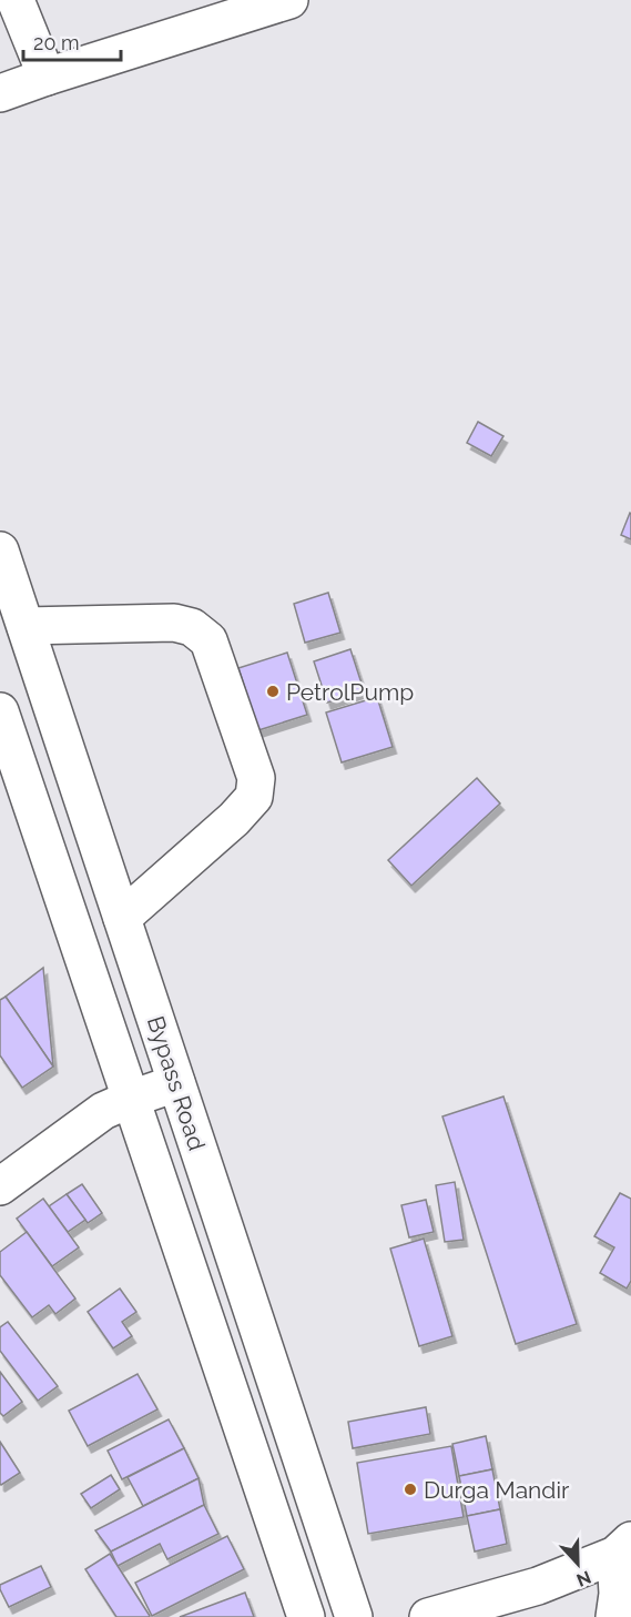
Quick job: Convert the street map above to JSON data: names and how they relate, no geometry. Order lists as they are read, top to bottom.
{
  "streets": {
    "main road": ["Bypass Road"]
  },
  "places": ["PetrolPump", "Durga Mandir"],
  "scale_bar": "20 m",
  "north": "bottom"
}
